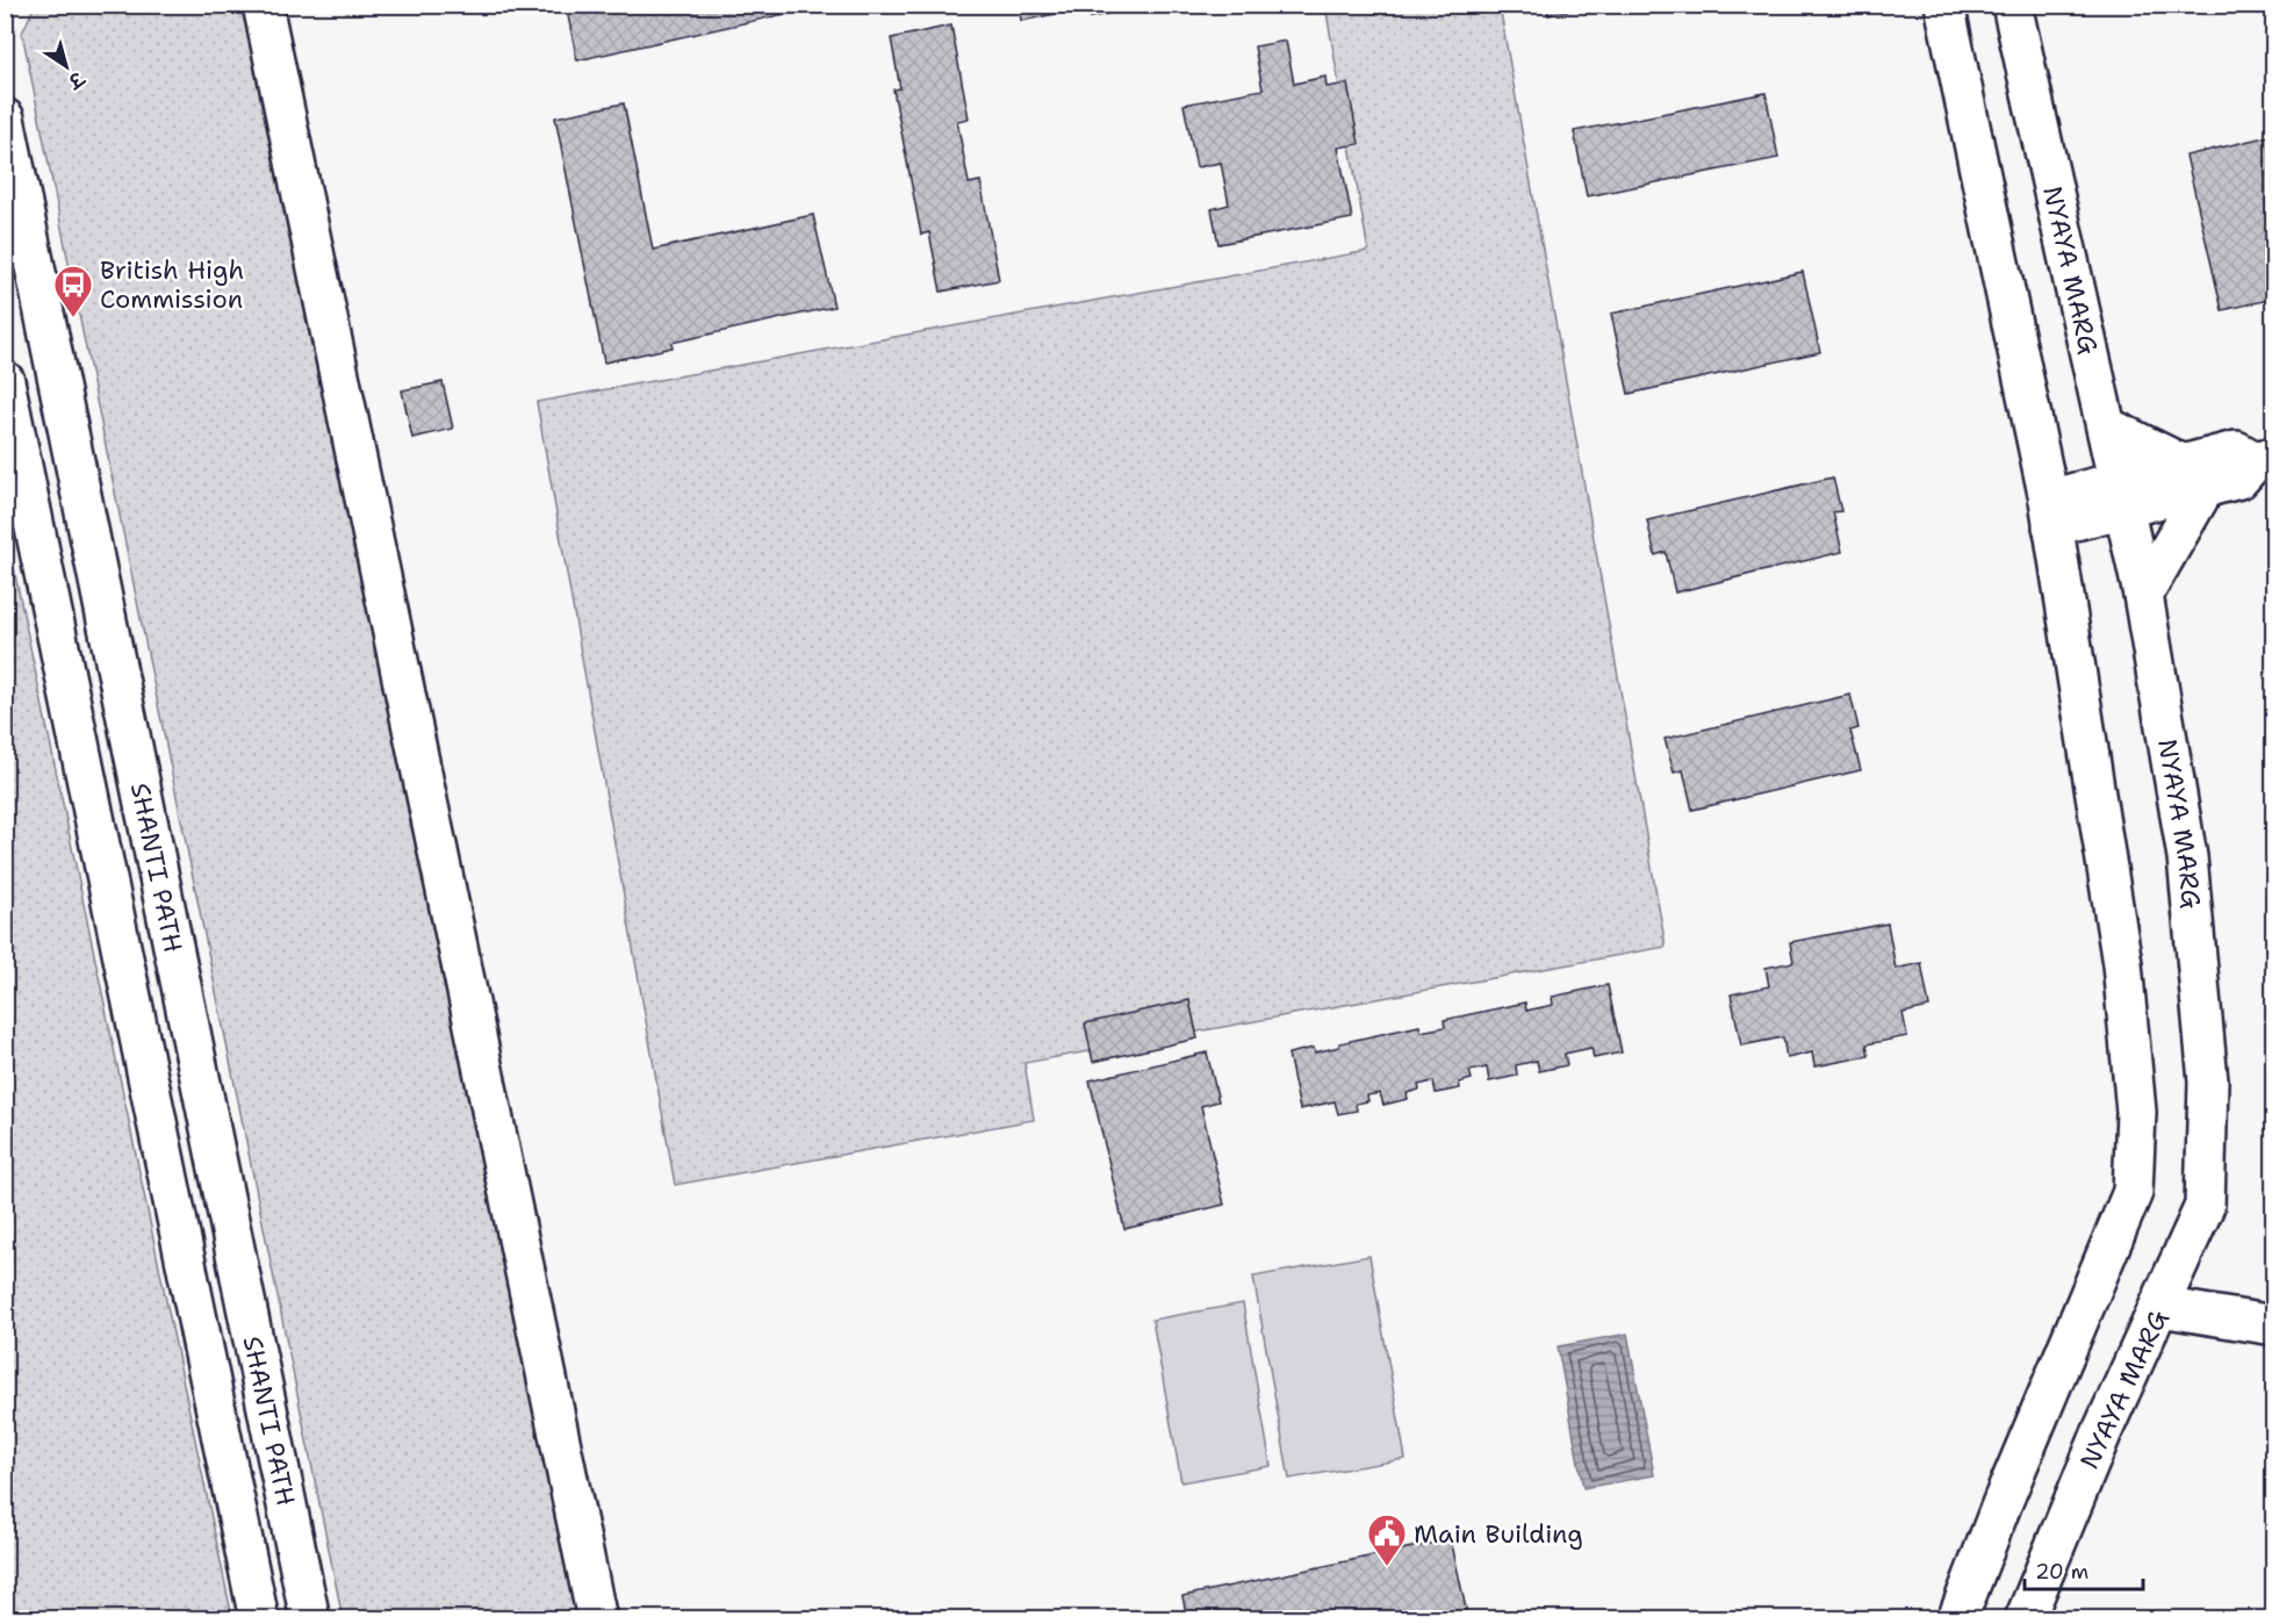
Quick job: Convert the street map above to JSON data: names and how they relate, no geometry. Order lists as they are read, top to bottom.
{
  "streets": {
    "street": ["NYAYA MARG", "SHANTI PATH"]
  },
  "places": {
    "bus stop": ["British High Commission"],
    "public building": ["Main Building"]
  },
  "scale_bar": "20 m",
  "north": "bottom right"
}
